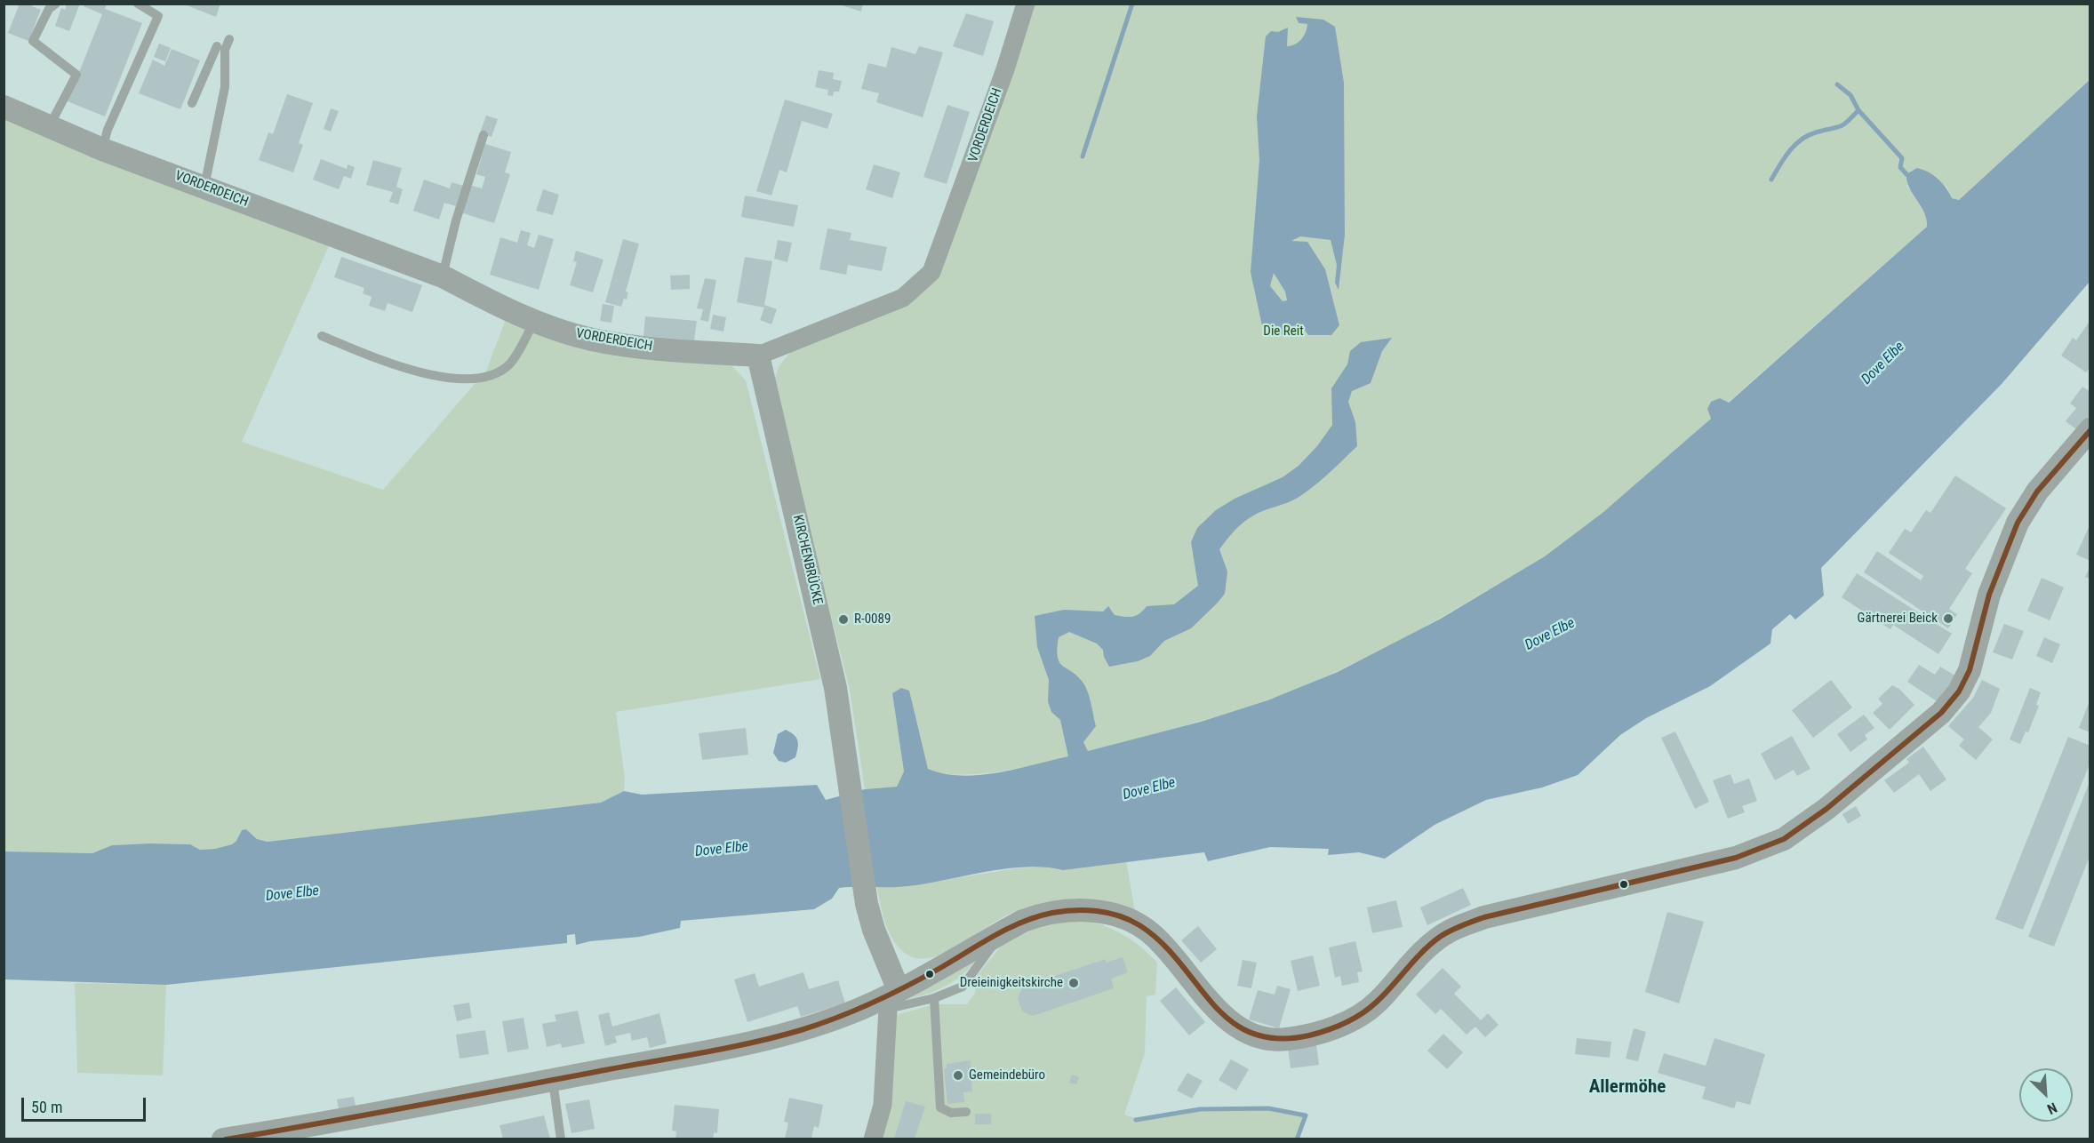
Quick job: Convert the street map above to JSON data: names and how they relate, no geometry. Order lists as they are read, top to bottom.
{
  "streets": {
    "street": ["VORDERDEICH", "KIRCHENBRÜCKE"]
  },
  "crossings": [
    ["VORDERDEICH", "KIRCHENBRÜCKE"]
  ],
  "districts": ["Allermöhe"],
  "water": ["Dove Elbe"],
  "parks": ["Die Reit"],
  "places": [
    "Gärtnerei Beick",
    "R-0089",
    "Dreieinigkeitskirche",
    "Gemeindebüro"
  ],
  "scale_bar": "50 m",
  "north": "bottom right"
}
